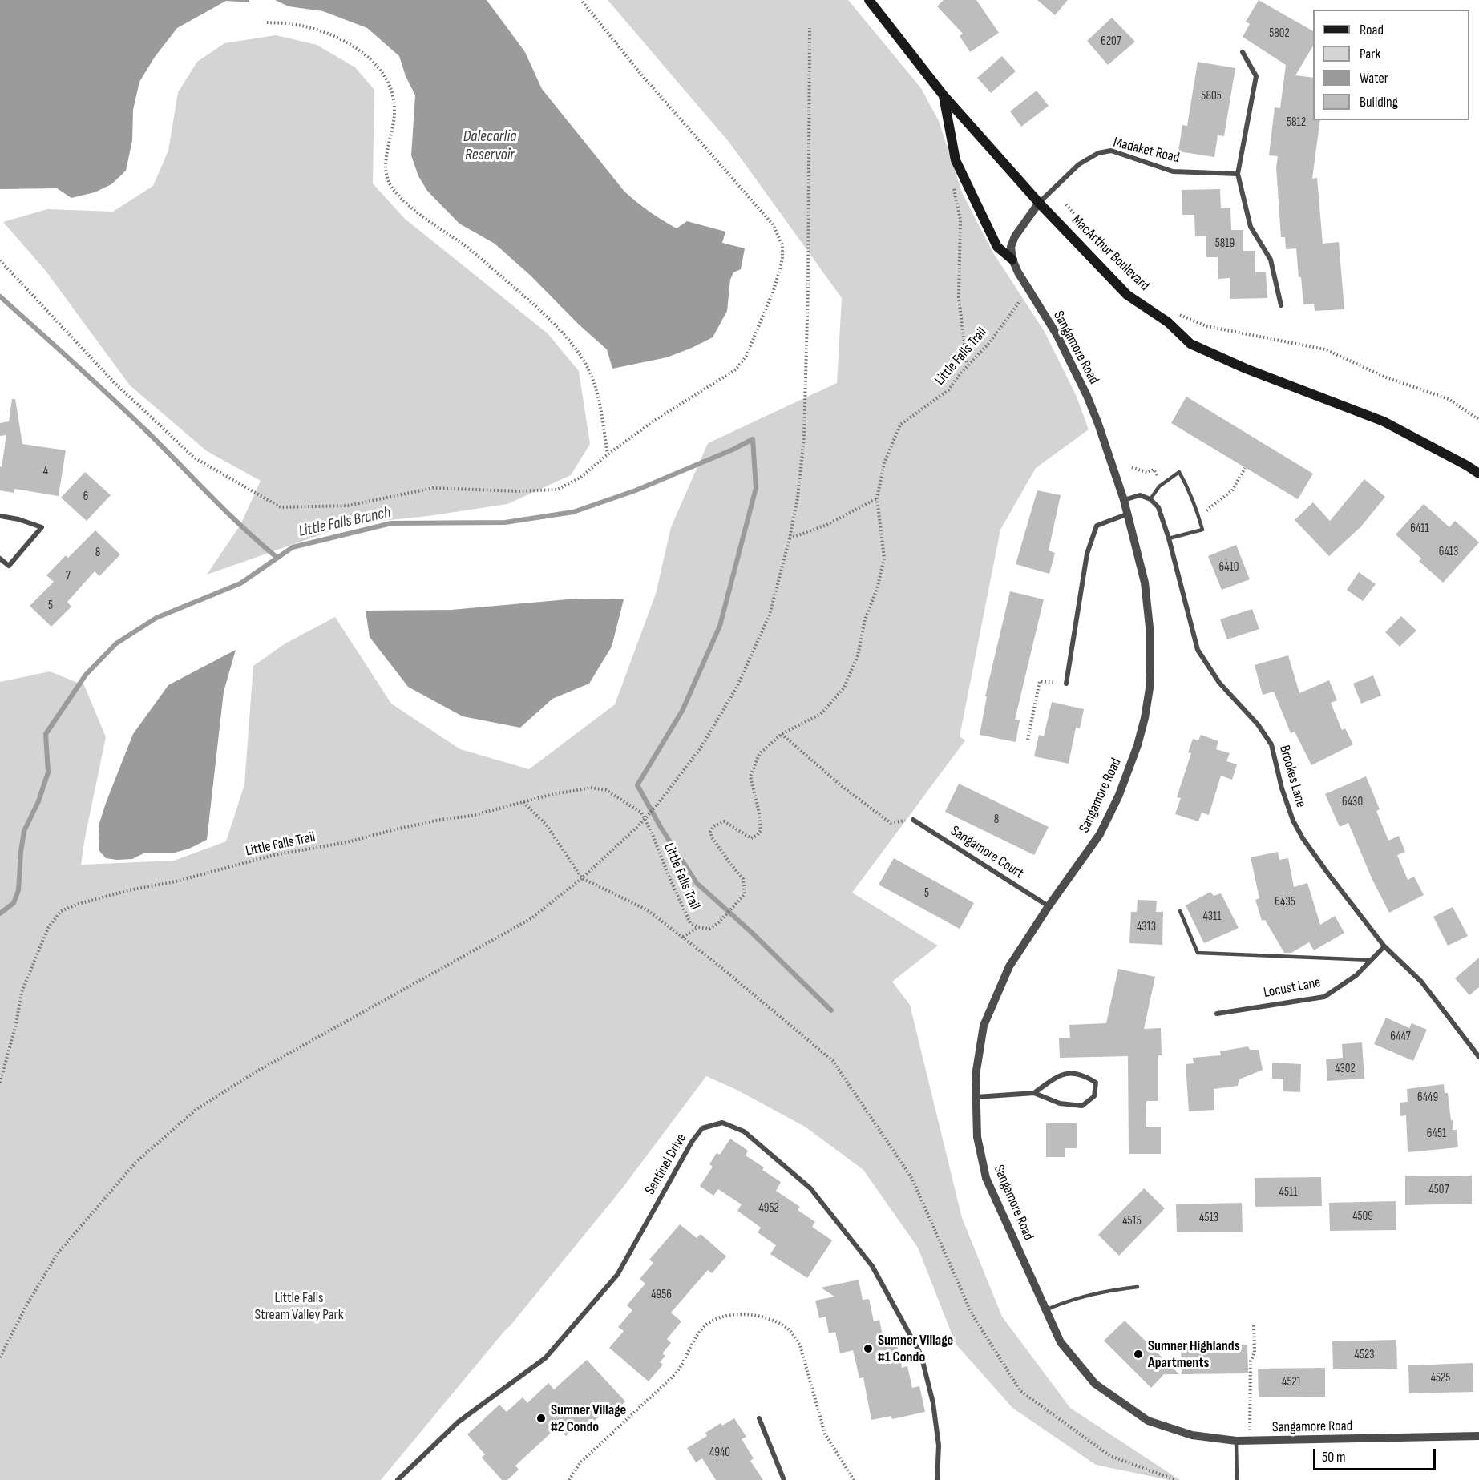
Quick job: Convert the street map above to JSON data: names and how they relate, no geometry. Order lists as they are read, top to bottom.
{
  "streets": {
    "main road": ["MacArthur Boulevard"],
    "street": [
      "Madaket Road",
      "Sangamore Road",
      "Brookes Lane",
      "Sangamore Court",
      "Locust Lane",
      "Sentinel Drive"
    ],
    "path": ["Little Falls Trail"]
  },
  "crossings": [
    ["Madaket Road", "MacArthur Boulevard"],
    ["Sangamore Road", "Sangamore Court"],
    ["Brookes Lane", "Locust Lane"]
  ],
  "water": ["Dalecarlia Reservoir", "Little Falls Branch"],
  "parks": ["Little Falls Stream Valley Park"],
  "places": ["Sumner Village #1 Condo", "Sumner Highlands Apartments", "Sumner Village #2 Condo"],
  "house_numbers": [
    "5802",
    "6207",
    "5805",
    "5812",
    "5819",
    "4",
    "6",
    "6411",
    "6413",
    "8",
    "6410",
    "7",
    "5",
    "6430",
    "8",
    "5",
    "6435",
    "4311",
    "4313",
    "6447",
    "4302",
    "6449",
    "6451",
    "4507",
    "4511",
    "4952",
    "4509",
    "4513",
    "4515",
    "4956",
    "4523",
    "4525",
    "4521",
    "4940"
  ],
  "legend": [
    "Road",
    "Park",
    "Water",
    "Building"
  ],
  "scale_bar": "50 m"
}
